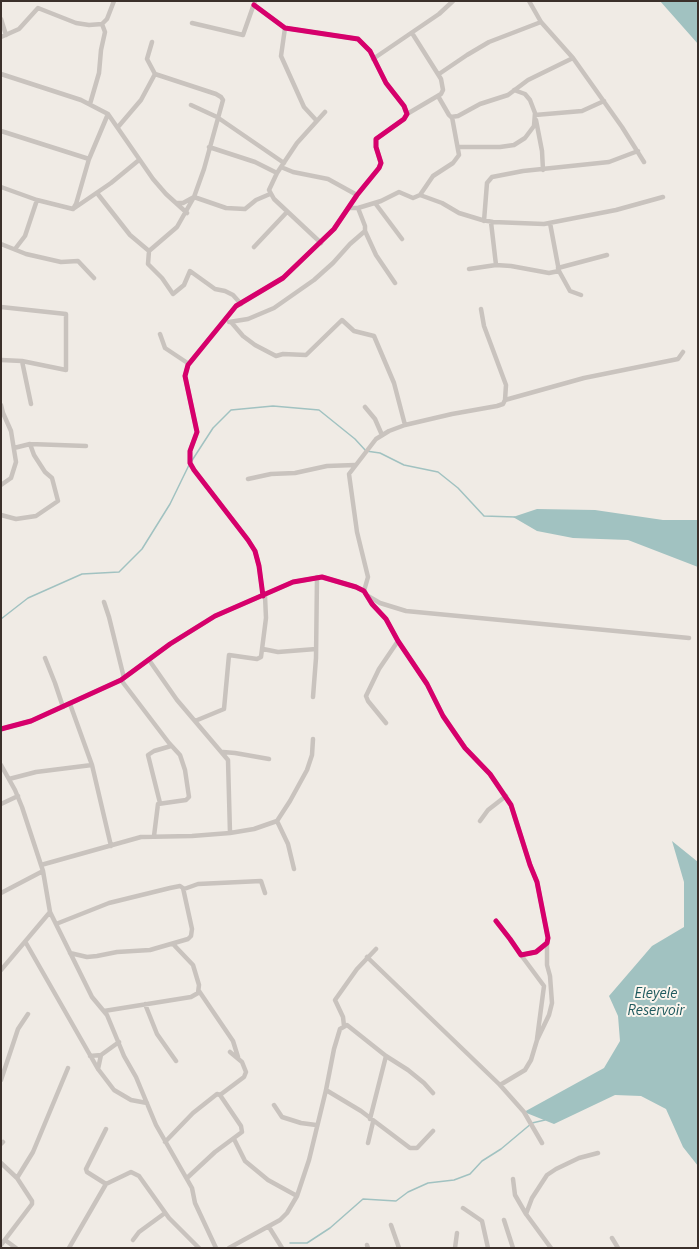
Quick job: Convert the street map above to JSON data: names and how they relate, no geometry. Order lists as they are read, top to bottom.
{
  "water": ["Eleyele Reservoir"]
}
